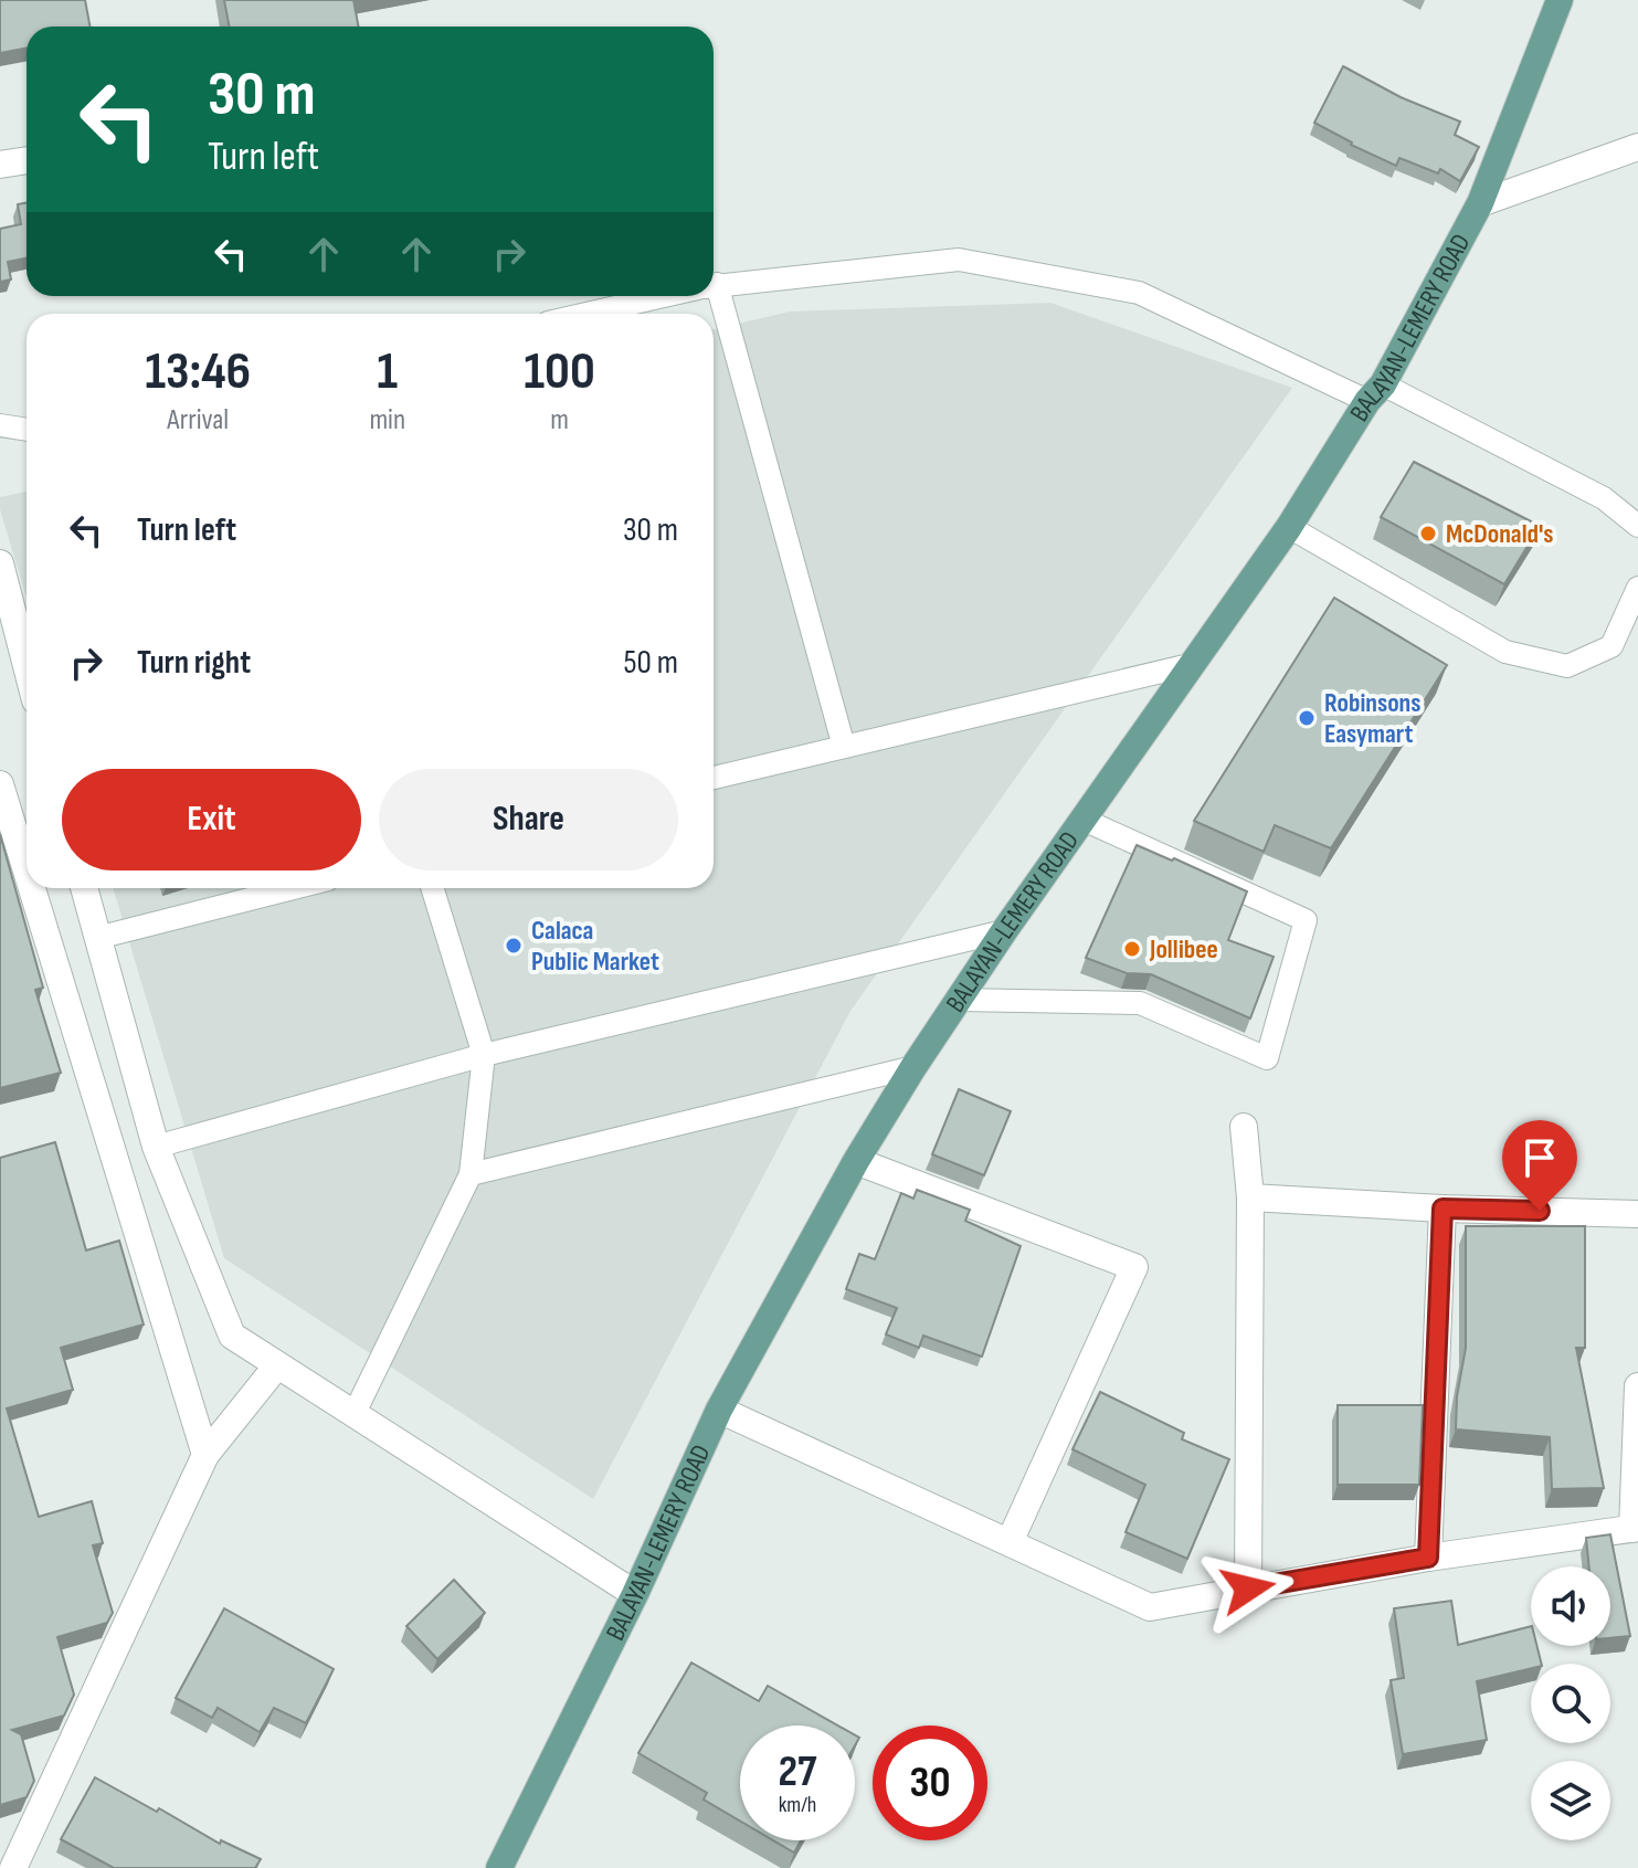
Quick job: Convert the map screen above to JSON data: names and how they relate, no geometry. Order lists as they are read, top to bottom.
{
  "streets": {
    "main road": ["BALAYAN-LEMERY ROAD"]
  },
  "places": [
    "McDonald's",
    "Robinsons Easymart",
    "Calaca Public Market",
    "Jollibee"
  ],
  "page": {
    "turn": ["30 m", "Turn left"],
    "eta": [
      "13:46",
      "Arrival",
      "1",
      "min",
      "100",
      "m"
    ],
    "list": [
      {
        "name": "Turn left",
        "value": "30 m"
      },
      {
        "name": "Turn right",
        "value": "50 m"
      }
    ],
    "buttons": ["Exit", "Share"],
    "speed": "27 km/h",
    "limit": "30"
  }
}
